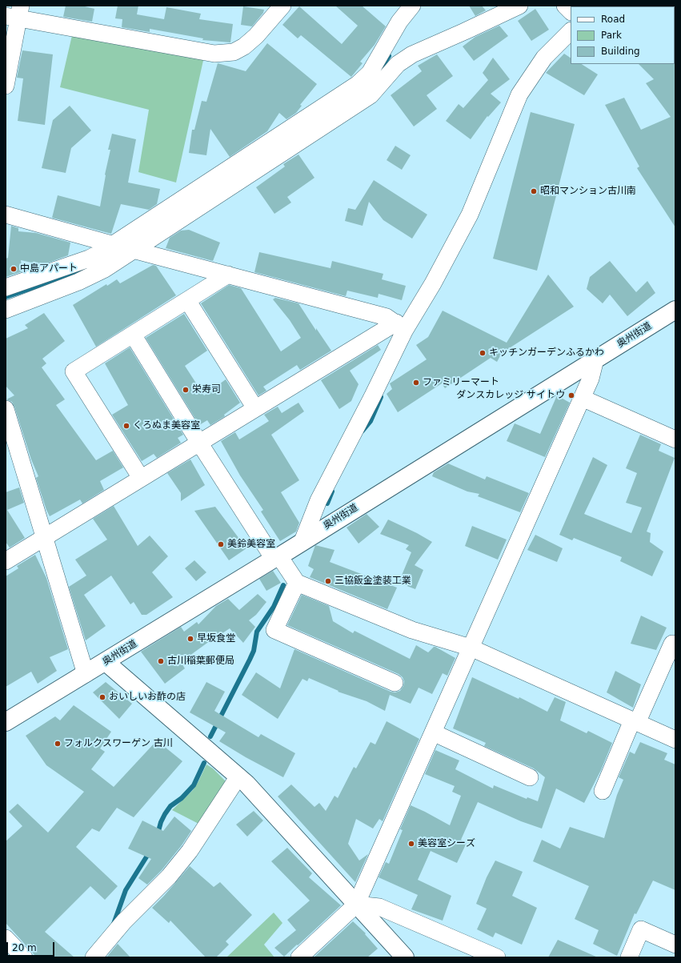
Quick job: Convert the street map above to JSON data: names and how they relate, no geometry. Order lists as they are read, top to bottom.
{
  "streets": {
    "street": ["奥州街道"]
  },
  "places": [
    "昭和マンション古川南",
    "中島アパート",
    "キッチンガーデンふるかわ",
    "ファミリーマート",
    "栄寿司",
    "ダンスカレッジ サイトウ",
    "くろぬま美容室",
    "美鈴美容室",
    "三協鈑金塗装工業",
    "早坂食堂",
    "古川稲葉郵便局",
    "おいしいお酢の店",
    "フォルクスワーゲン 古川",
    "美容室シーズ"
  ],
  "legend": ["Road", "Park", "Building"],
  "scale_bar": "20 m"
}
